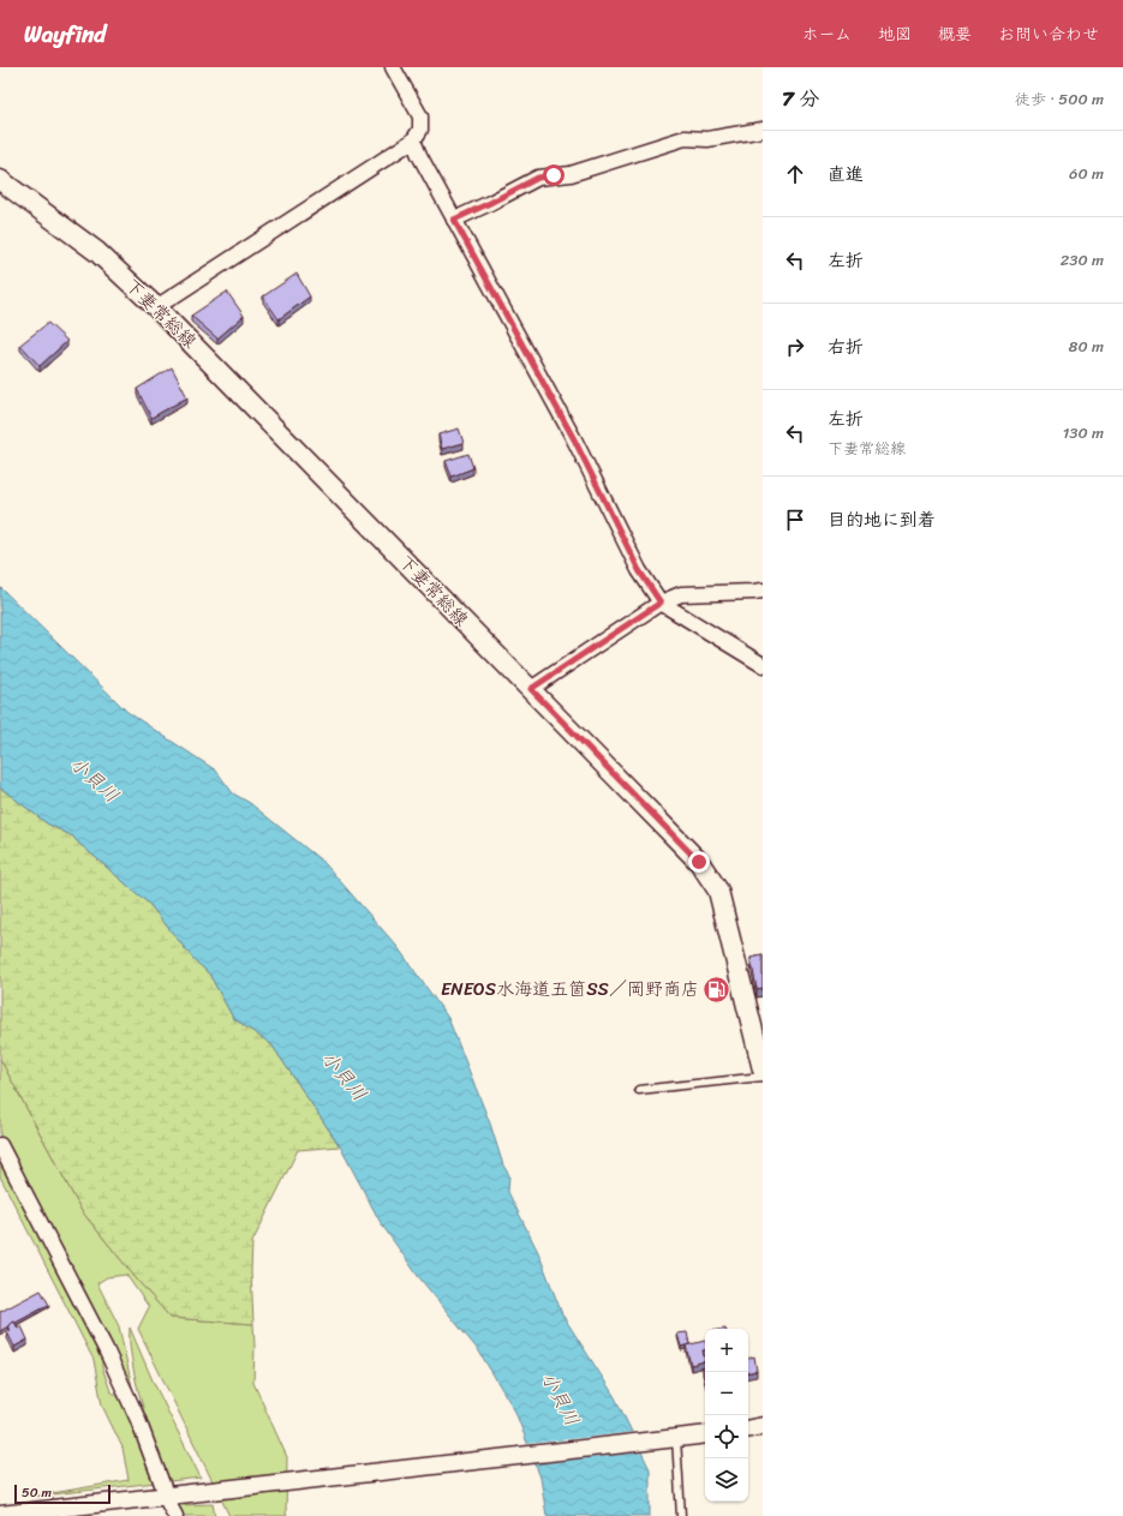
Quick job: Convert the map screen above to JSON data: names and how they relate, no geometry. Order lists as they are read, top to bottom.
{
  "streets": {
    "main road": ["下妻常総線"]
  },
  "water": ["小貝川"],
  "places": {
    "fuel station": ["ENEOS水海道五箇SS／岡野商店"]
  },
  "scale_bar": "50 m",
  "page": {
    "header": "Wayfind",
    "nav": [
      "ホーム",
      "地図",
      "概要",
      "お問い合わせ"
    ],
    "heading": ["7 分", "徒歩 · 500 m"],
    "list": [
      ["直進", "60 m"],
      ["左折", "230 m"],
      ["右折", "80 m"],
      ["左折", "下妻常総線", "130 m"],
      "目的地に到着"
    ],
    "map_buttons": ["+", "−"],
    "scale": "50 m"
  }
}
